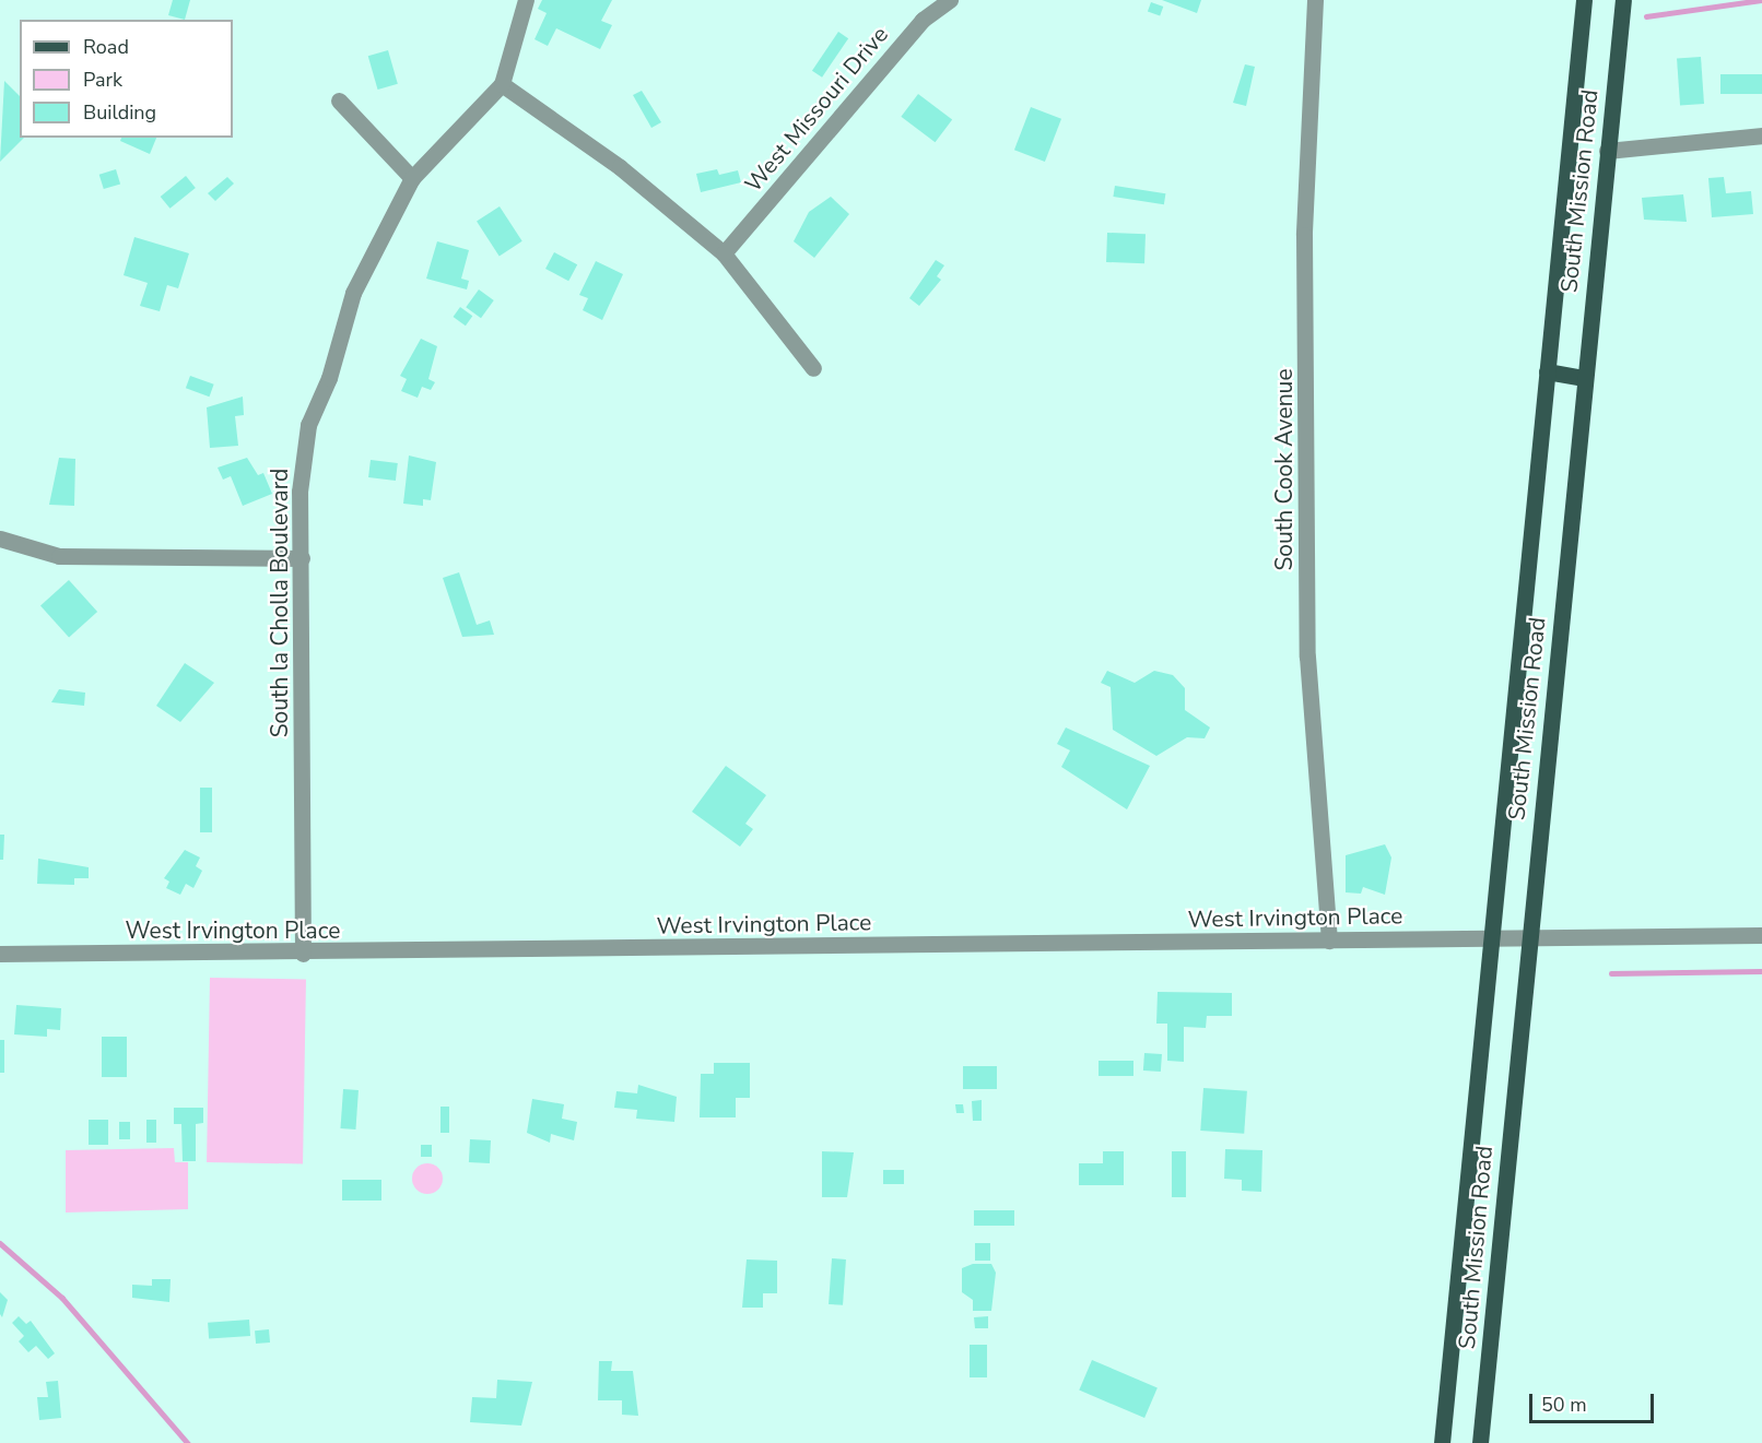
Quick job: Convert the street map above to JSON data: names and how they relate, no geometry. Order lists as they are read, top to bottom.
{
  "streets": {
    "main road": ["South Mission Road"],
    "street": [
      "West Missouri Drive",
      "South Cook Avenue",
      "South la Cholla Boulevard",
      "West Irvington Place"
    ]
  },
  "crossings": [
    ["South Mission Road", "West Irvington Place"],
    ["South Cook Avenue", "West Irvington Place"],
    ["South la Cholla Boulevard", "West Irvington Place"]
  ],
  "legend": ["Road", "Park", "Building"],
  "scale_bar": "50 m"
}
